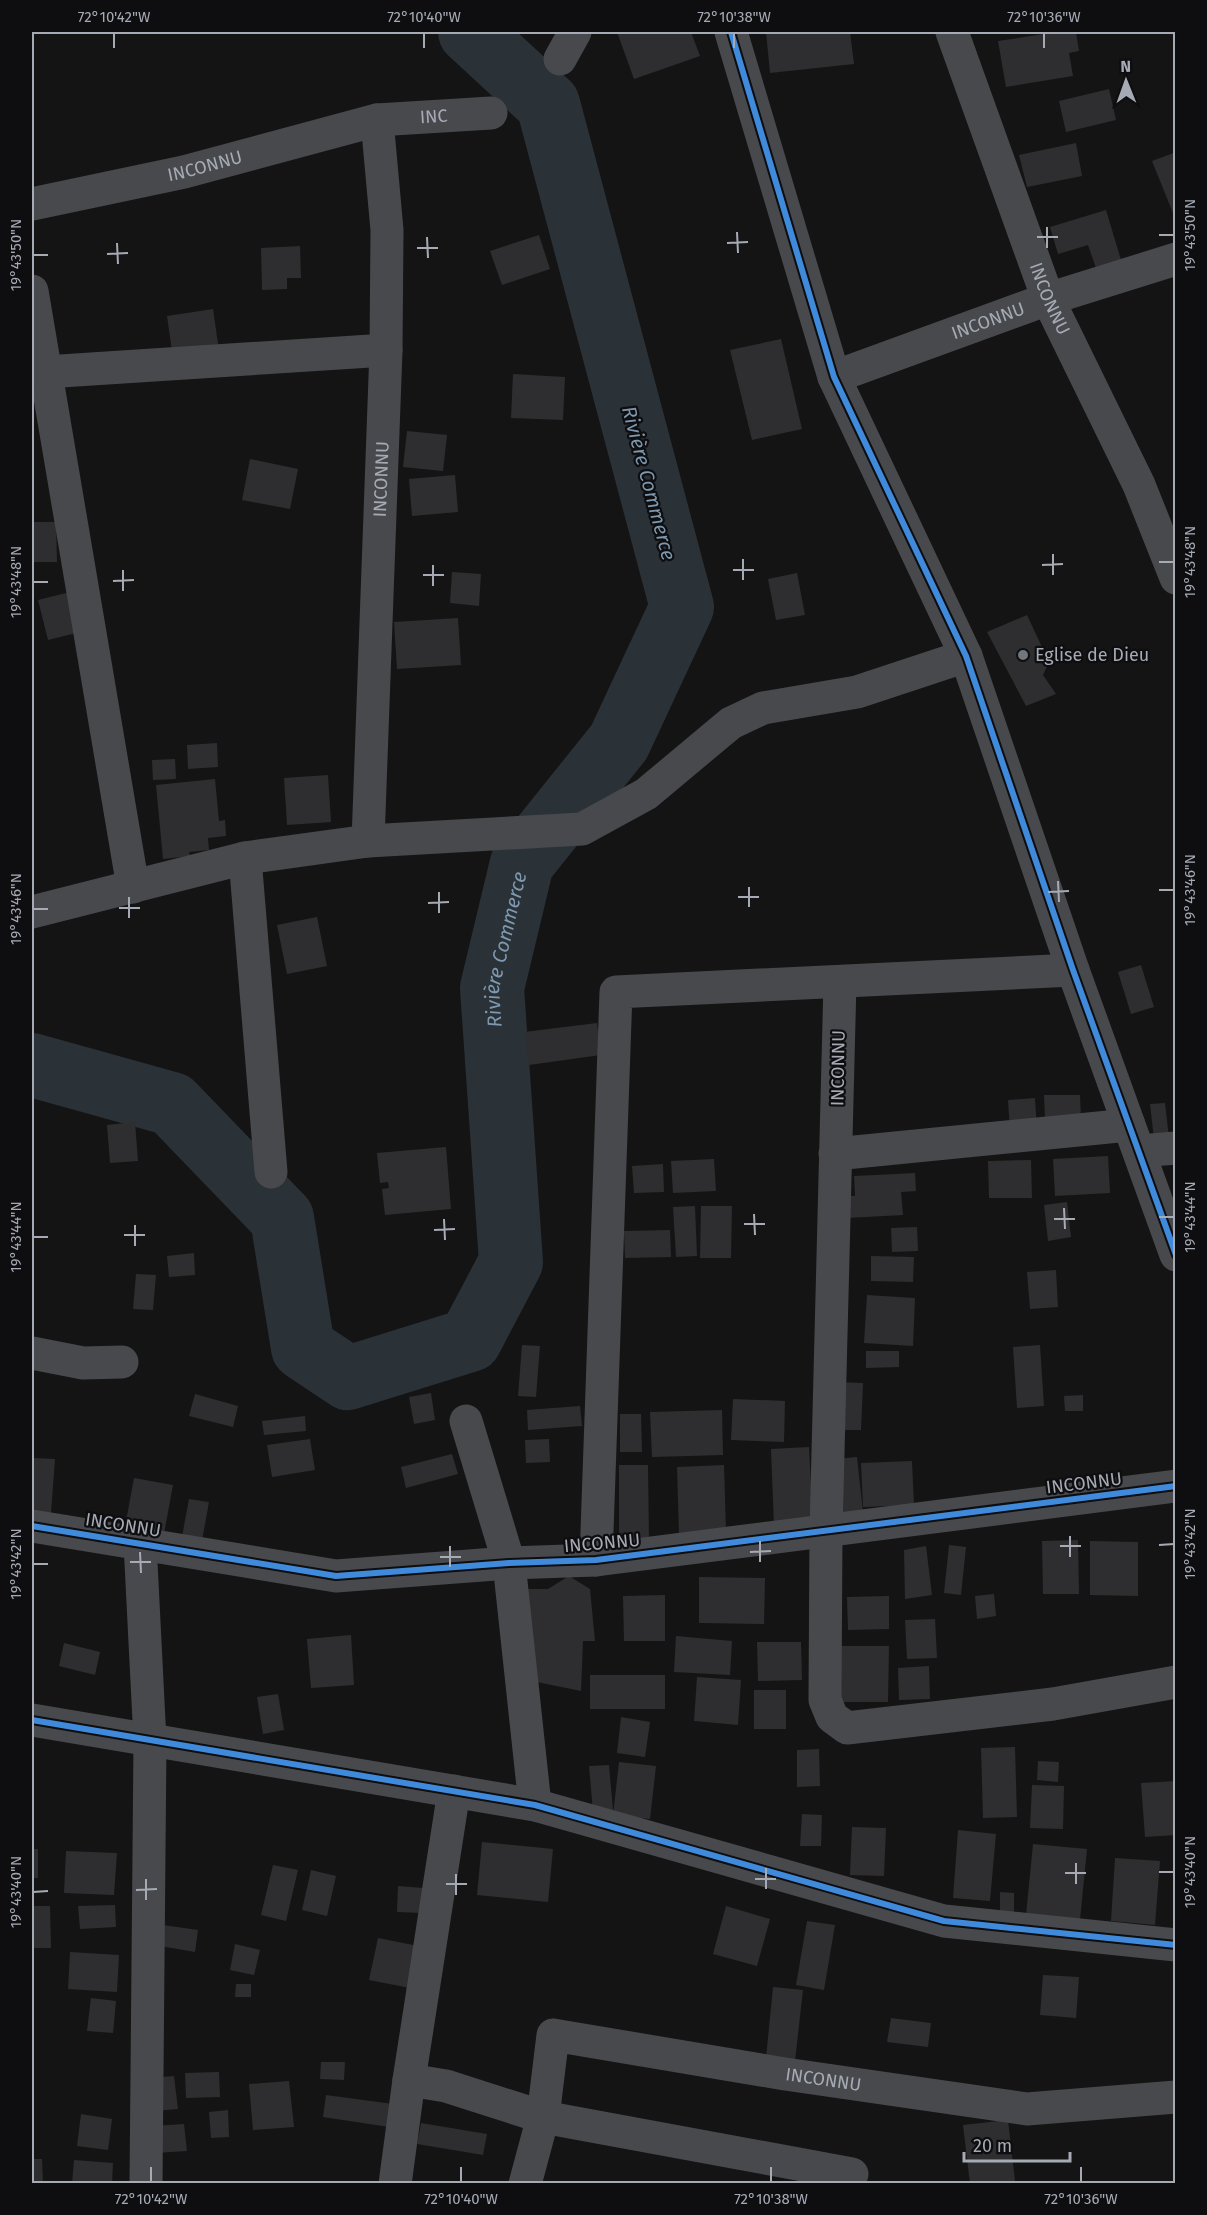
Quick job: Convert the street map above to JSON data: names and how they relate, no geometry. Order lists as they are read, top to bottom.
{
  "streets": {
    "street": ["INC", "INCONNU"]
  },
  "crossings": [
    ["INC", "INCONNU"]
  ],
  "water": ["Rivière Commerce"],
  "places": ["Eglise de Dieu"],
  "scale_bar": "20 m",
  "north": "top",
  "coordinates": [
    "72°10'42\"W",
    "72°10'40\"W",
    "72°10'38\"W",
    "72°10'36\"W",
    "19°43'50\"N",
    "19°43'48\"N",
    "19°43'46\"N",
    "19°43'44\"N",
    "19°43'42\"N",
    "19°43'40\"N"
  ]
}
